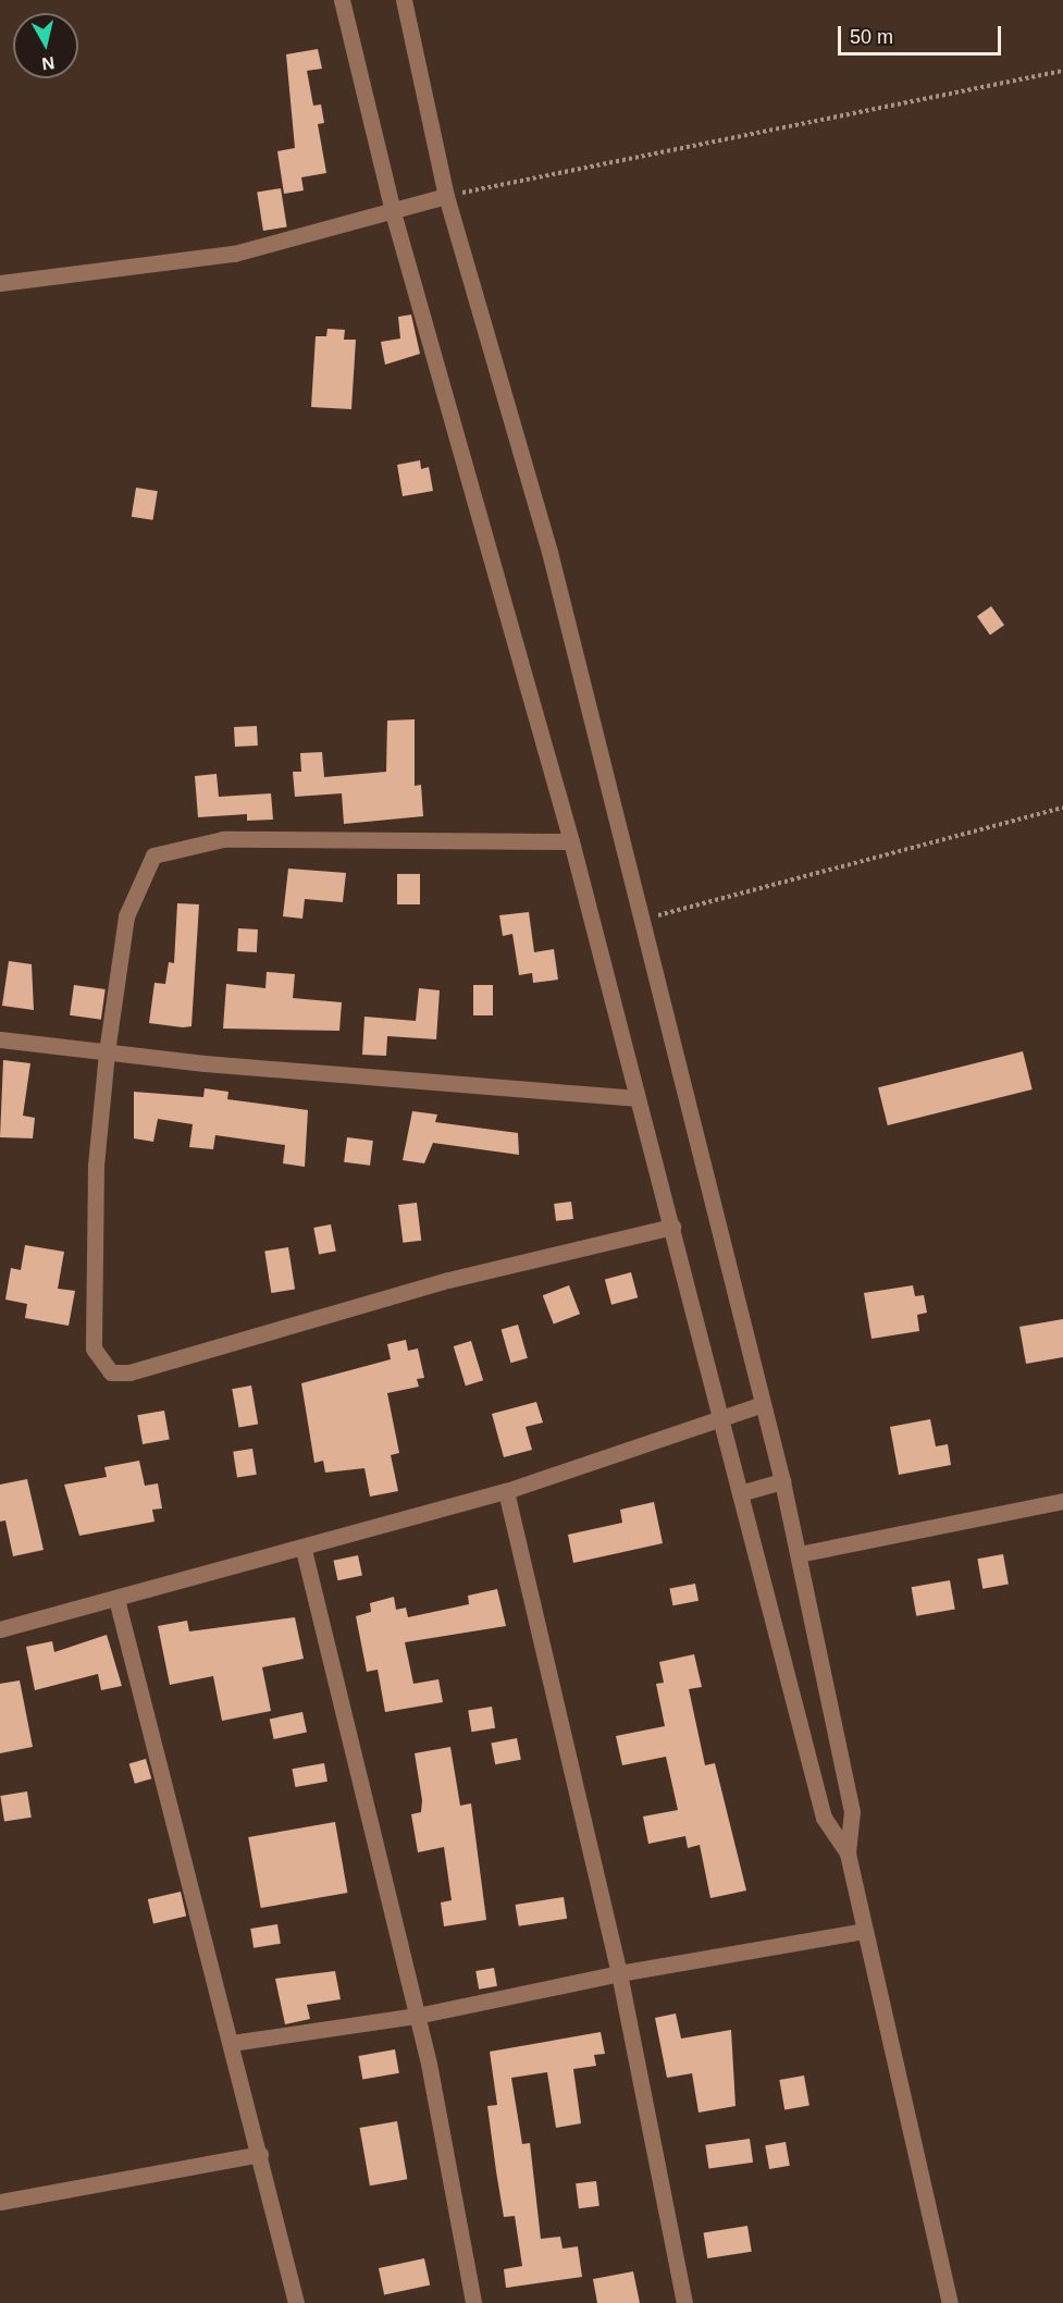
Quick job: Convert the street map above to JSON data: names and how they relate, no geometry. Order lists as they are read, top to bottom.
{
  "scale_bar": "50 m",
  "north": "bottom"
}
